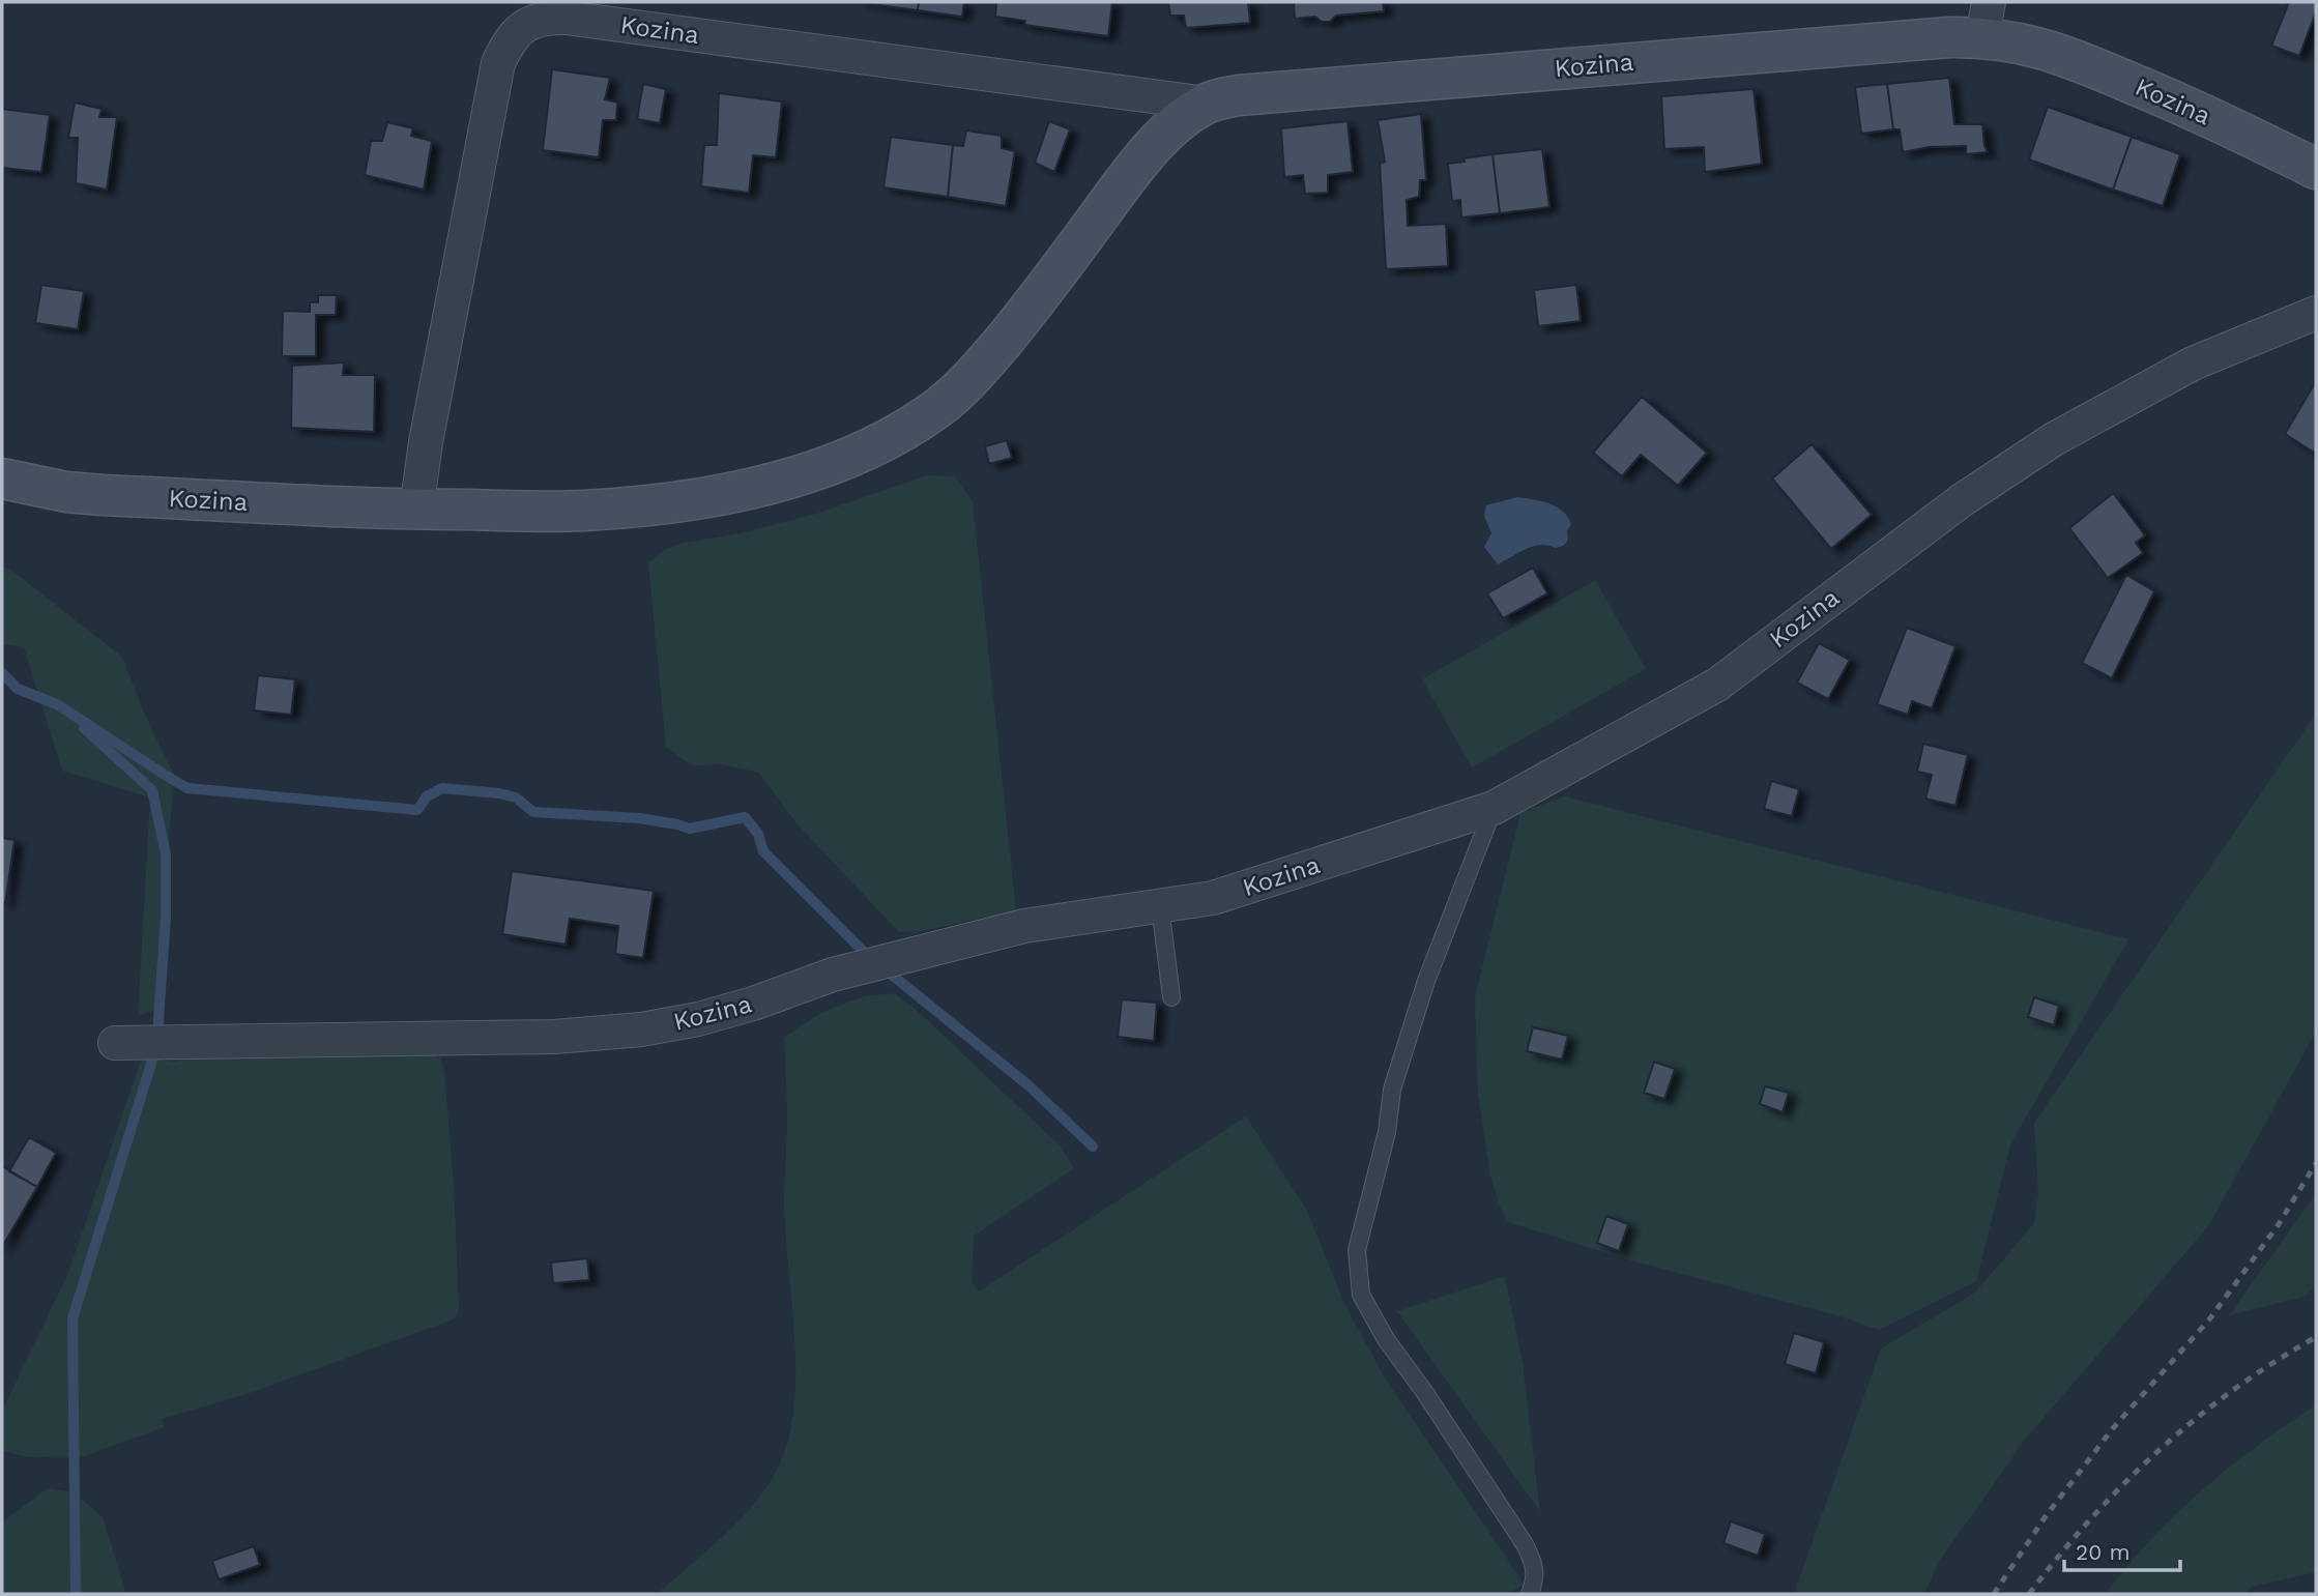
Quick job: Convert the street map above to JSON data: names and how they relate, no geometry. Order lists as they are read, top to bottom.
{
  "streets": {
    "main road": ["Kozina"]
  },
  "scale_bar": "20 m"
}
